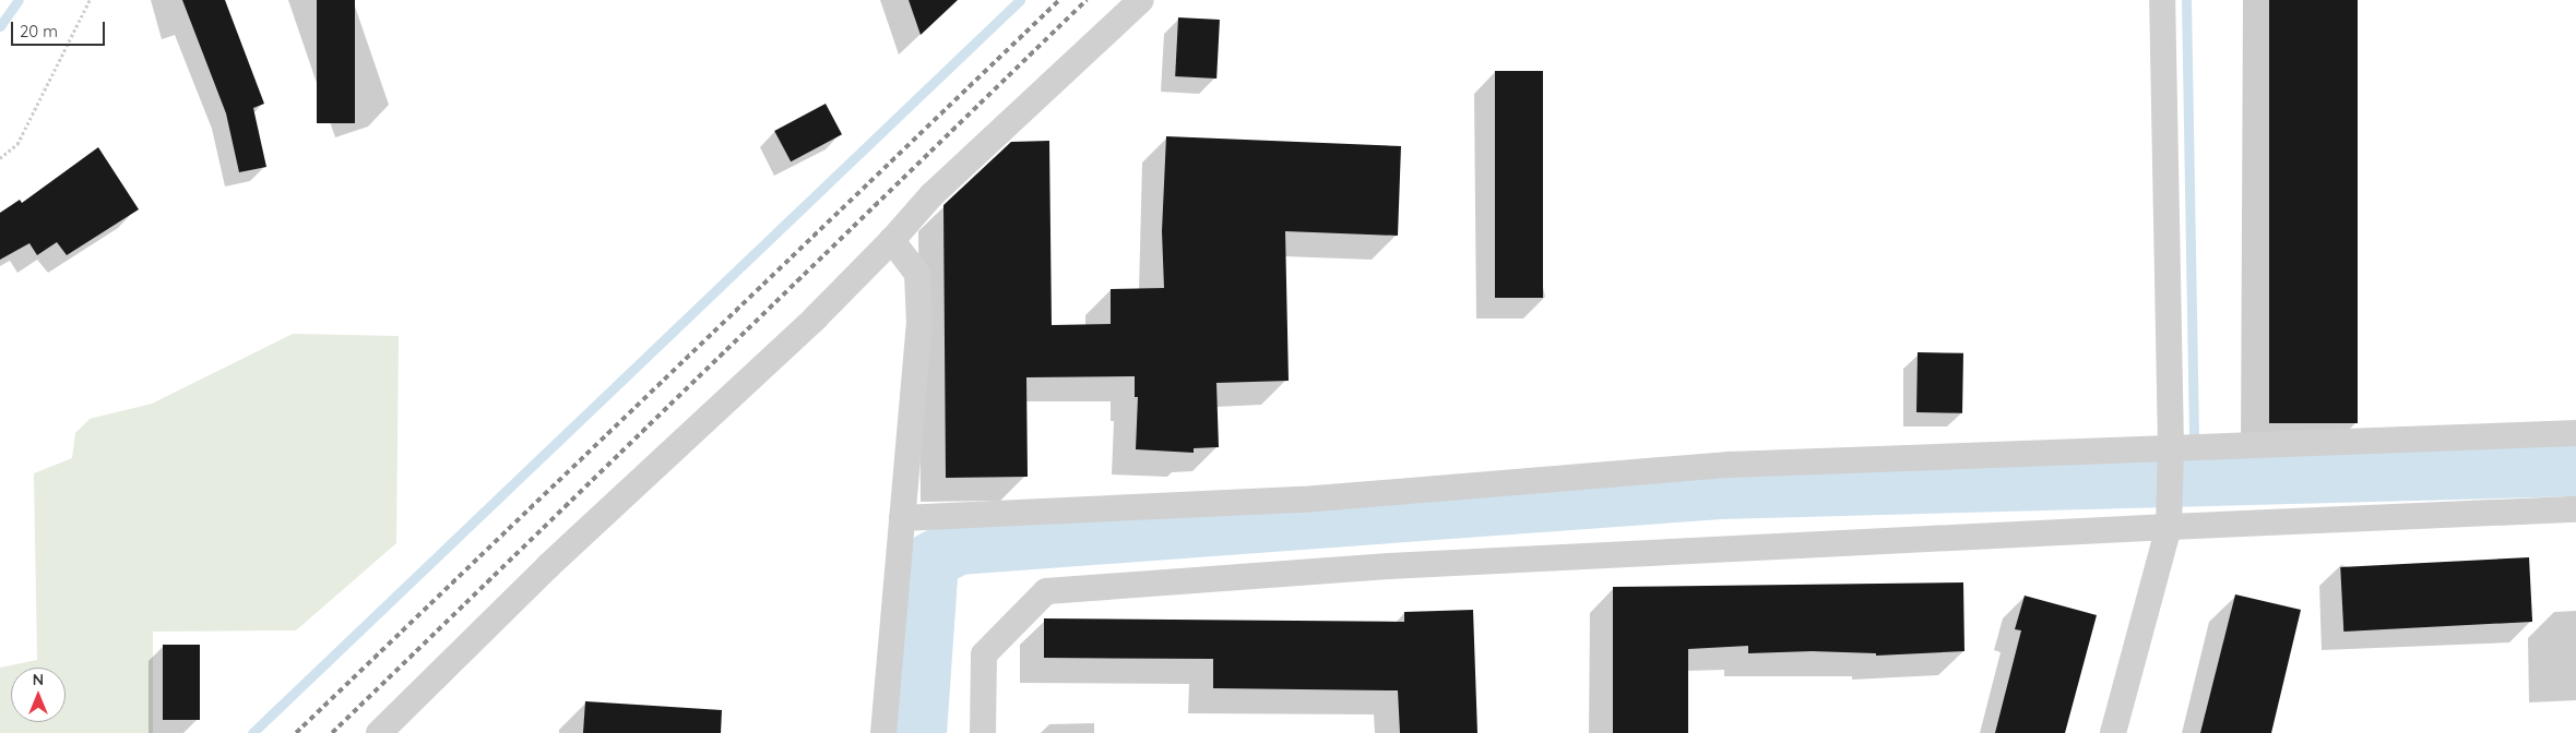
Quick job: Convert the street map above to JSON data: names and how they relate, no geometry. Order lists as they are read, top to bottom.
{
  "scale_bar": "20 m",
  "north": "top"
}
